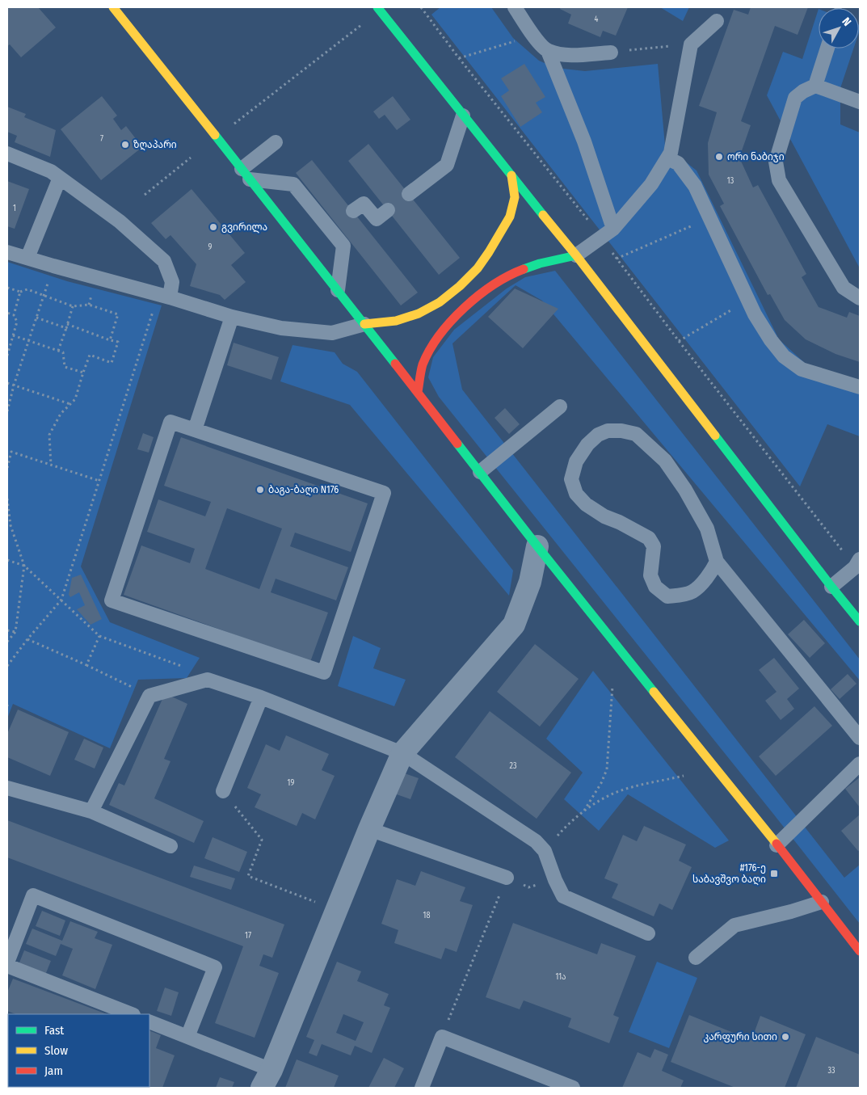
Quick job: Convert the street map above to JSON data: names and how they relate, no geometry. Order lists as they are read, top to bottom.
{
  "places": {
    "other": [
      "ზღაპარი",
      "ორი ნაბიჯი",
      "გვირილა",
      "ბაგა-ბაღი N176",
      "კარფური სითი"
    ],
    "transit": ["#176-ე საბავშვო ბაღი"]
  },
  "house_numbers": [
    "4",
    "7",
    "13",
    "1",
    "9",
    "23",
    "19",
    "18",
    "17",
    "11ა",
    "33"
  ],
  "legend": ["Fast", "Slow", "Jam"],
  "north": "top right"
}
